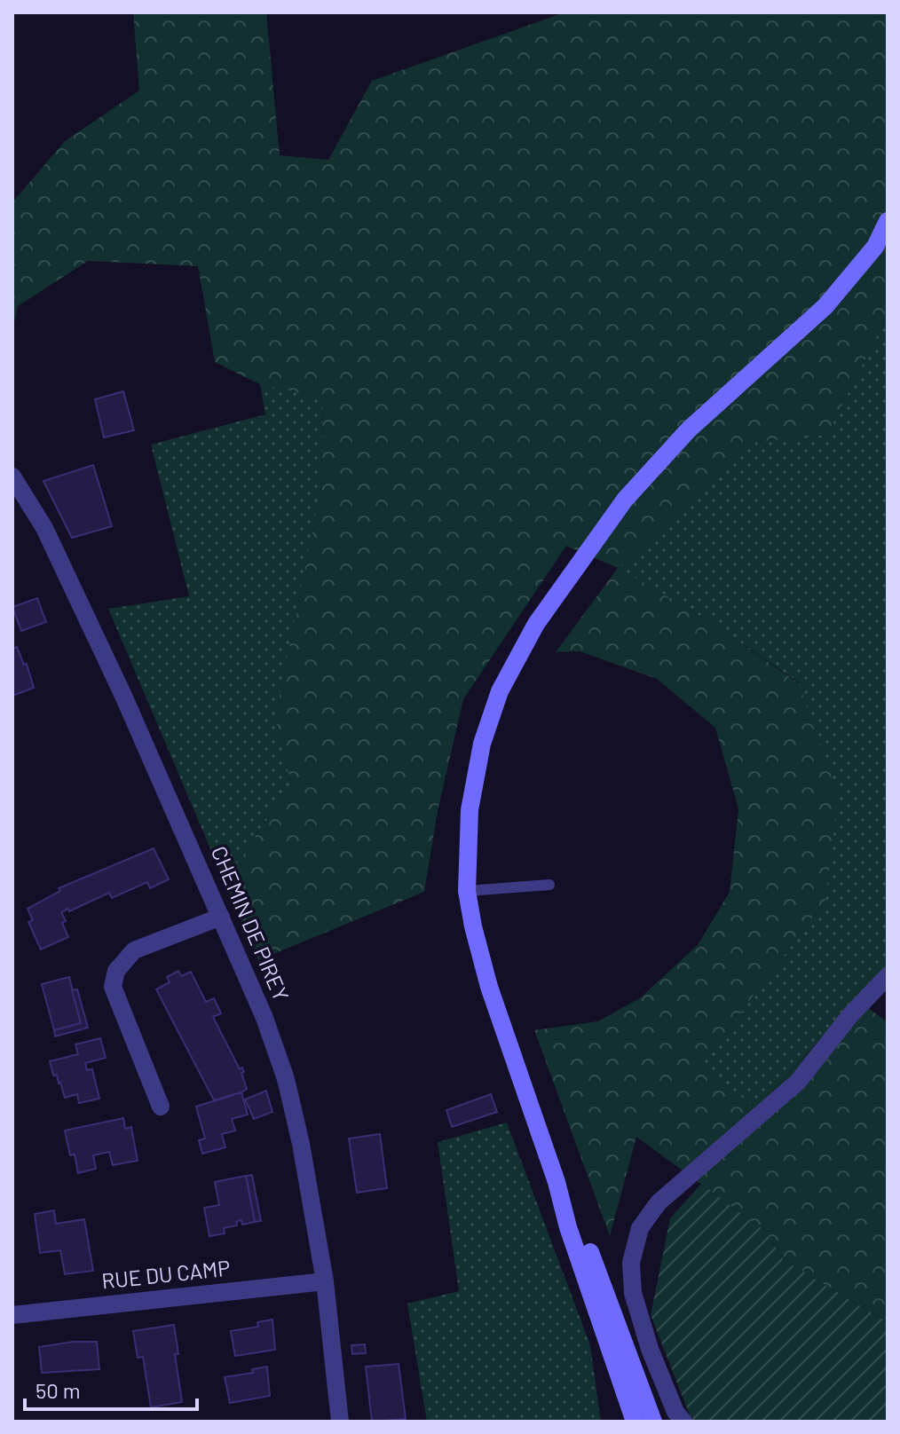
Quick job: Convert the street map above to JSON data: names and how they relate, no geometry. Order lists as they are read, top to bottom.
{
  "streets": {
    "street": ["CHEMIN DE PIREY", "RUE DU CAMP"]
  },
  "crossings": [
    ["CHEMIN DE PIREY", "RUE DU CAMP"]
  ],
  "scale_bar": "50 m"
}
